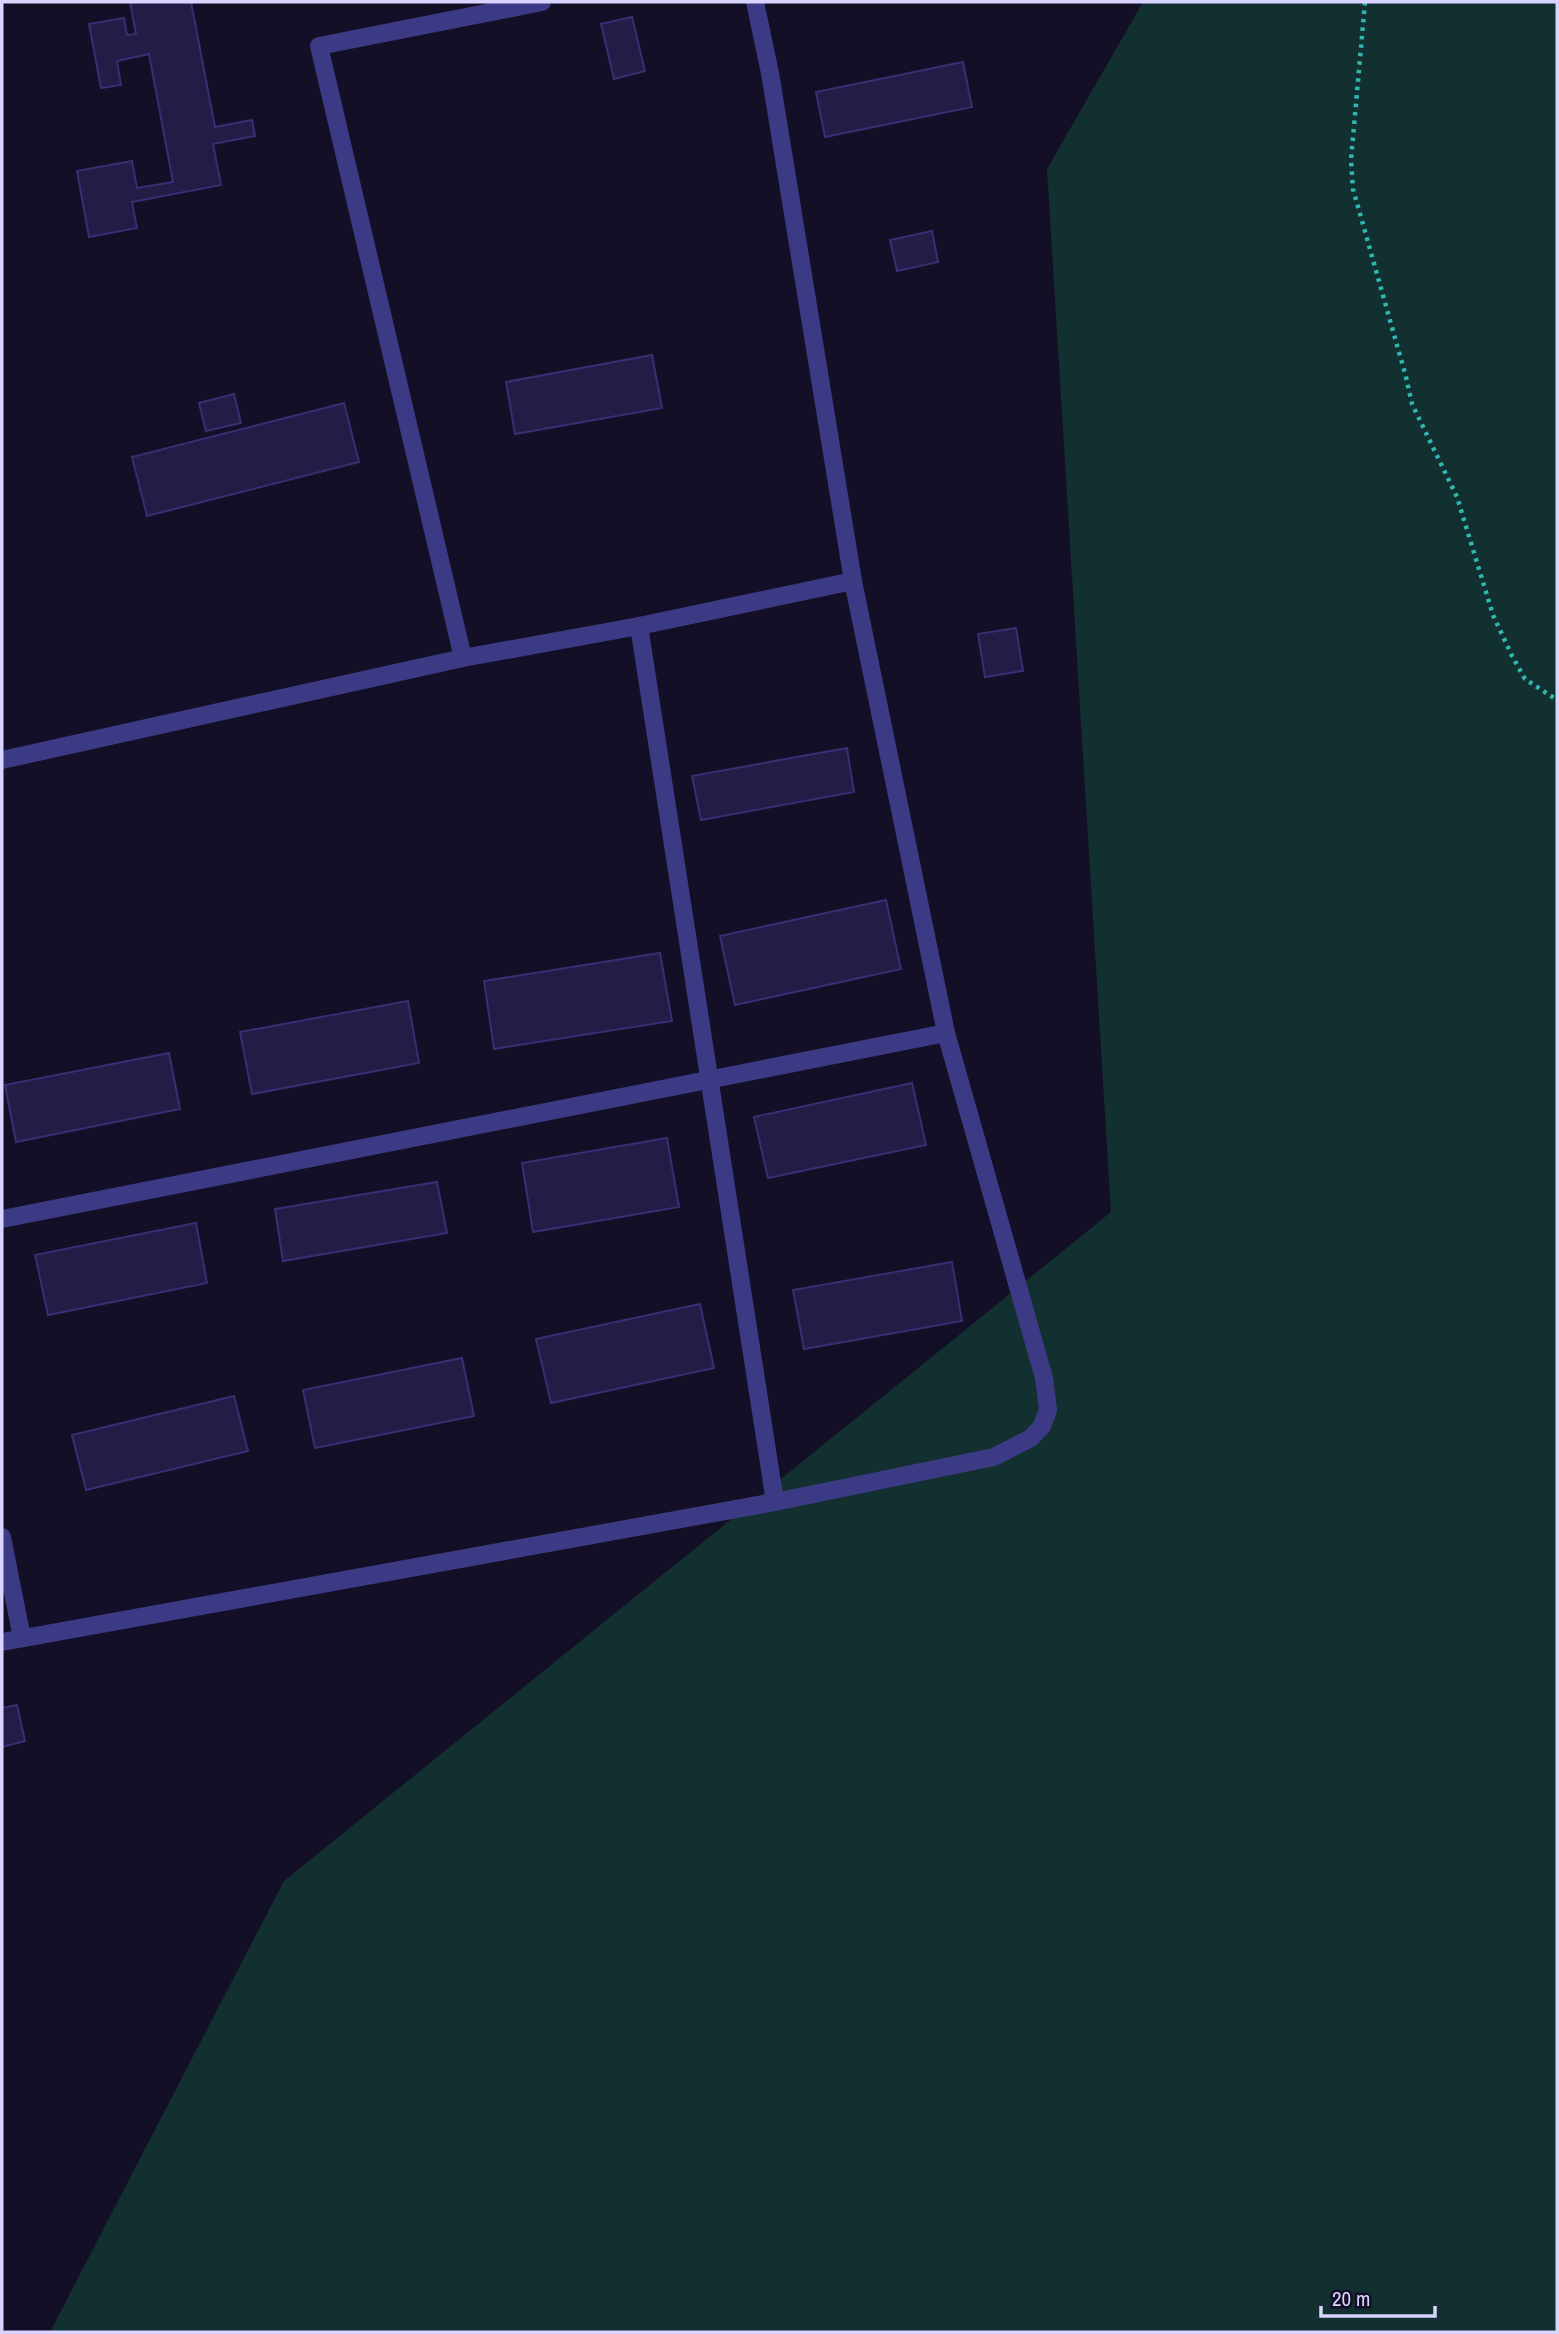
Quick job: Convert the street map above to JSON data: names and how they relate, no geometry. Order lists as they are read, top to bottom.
{
  "scale_bar": "20 m"
}
